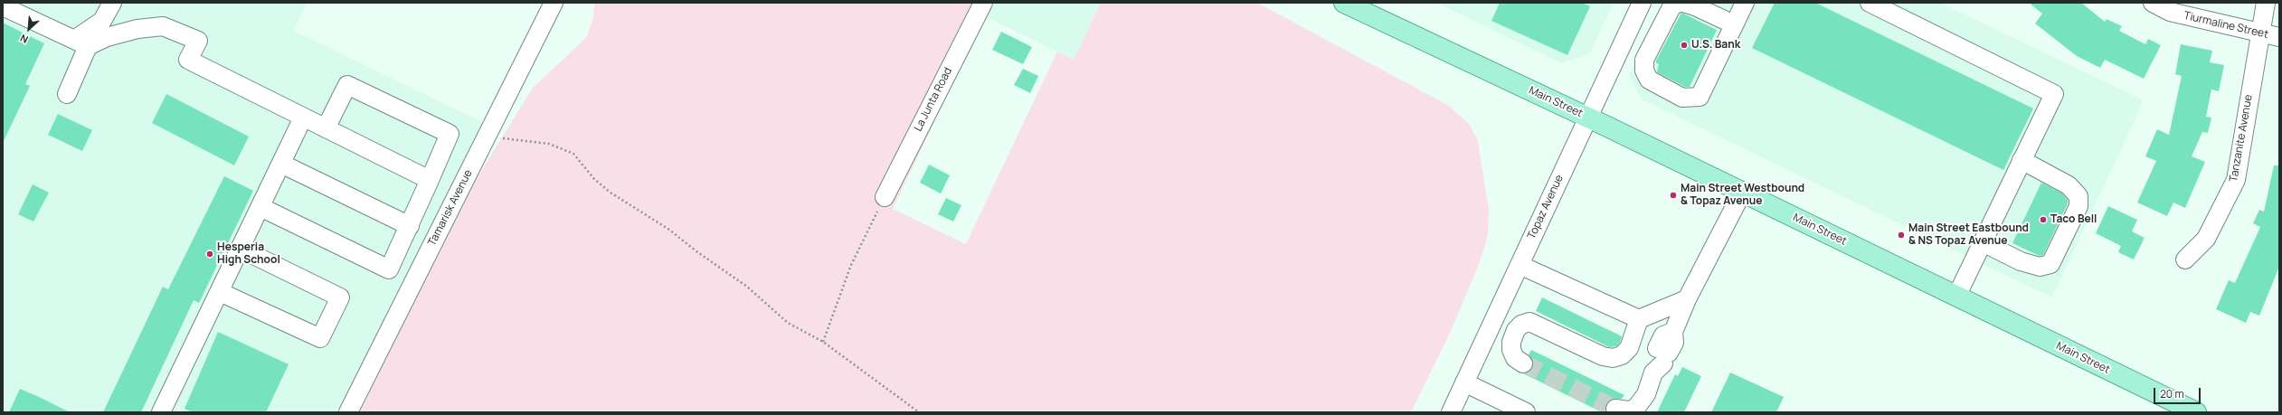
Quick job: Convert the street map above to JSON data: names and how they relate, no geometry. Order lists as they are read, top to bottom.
{
  "streets": {
    "main road": ["Main Street"],
    "street": [
      "Tiurmaline Street",
      "La Junta Road",
      "Tanzanite Avenue",
      "Topaz Avenue",
      "Tamarisk Avenue"
    ]
  },
  "crossings": [
    ["Tiurmaline Street", "Tanzanite Avenue"],
    ["Main Street", "Topaz Avenue"]
  ],
  "places": [
    "U.S. Bank",
    "Main Street Westbound & Topaz Avenue",
    "Taco Bell",
    "Main Street Eastbound & NS Topaz Avenue",
    "Hesperia High School"
  ],
  "scale_bar": "20 m",
  "north": "bottom left"
}
